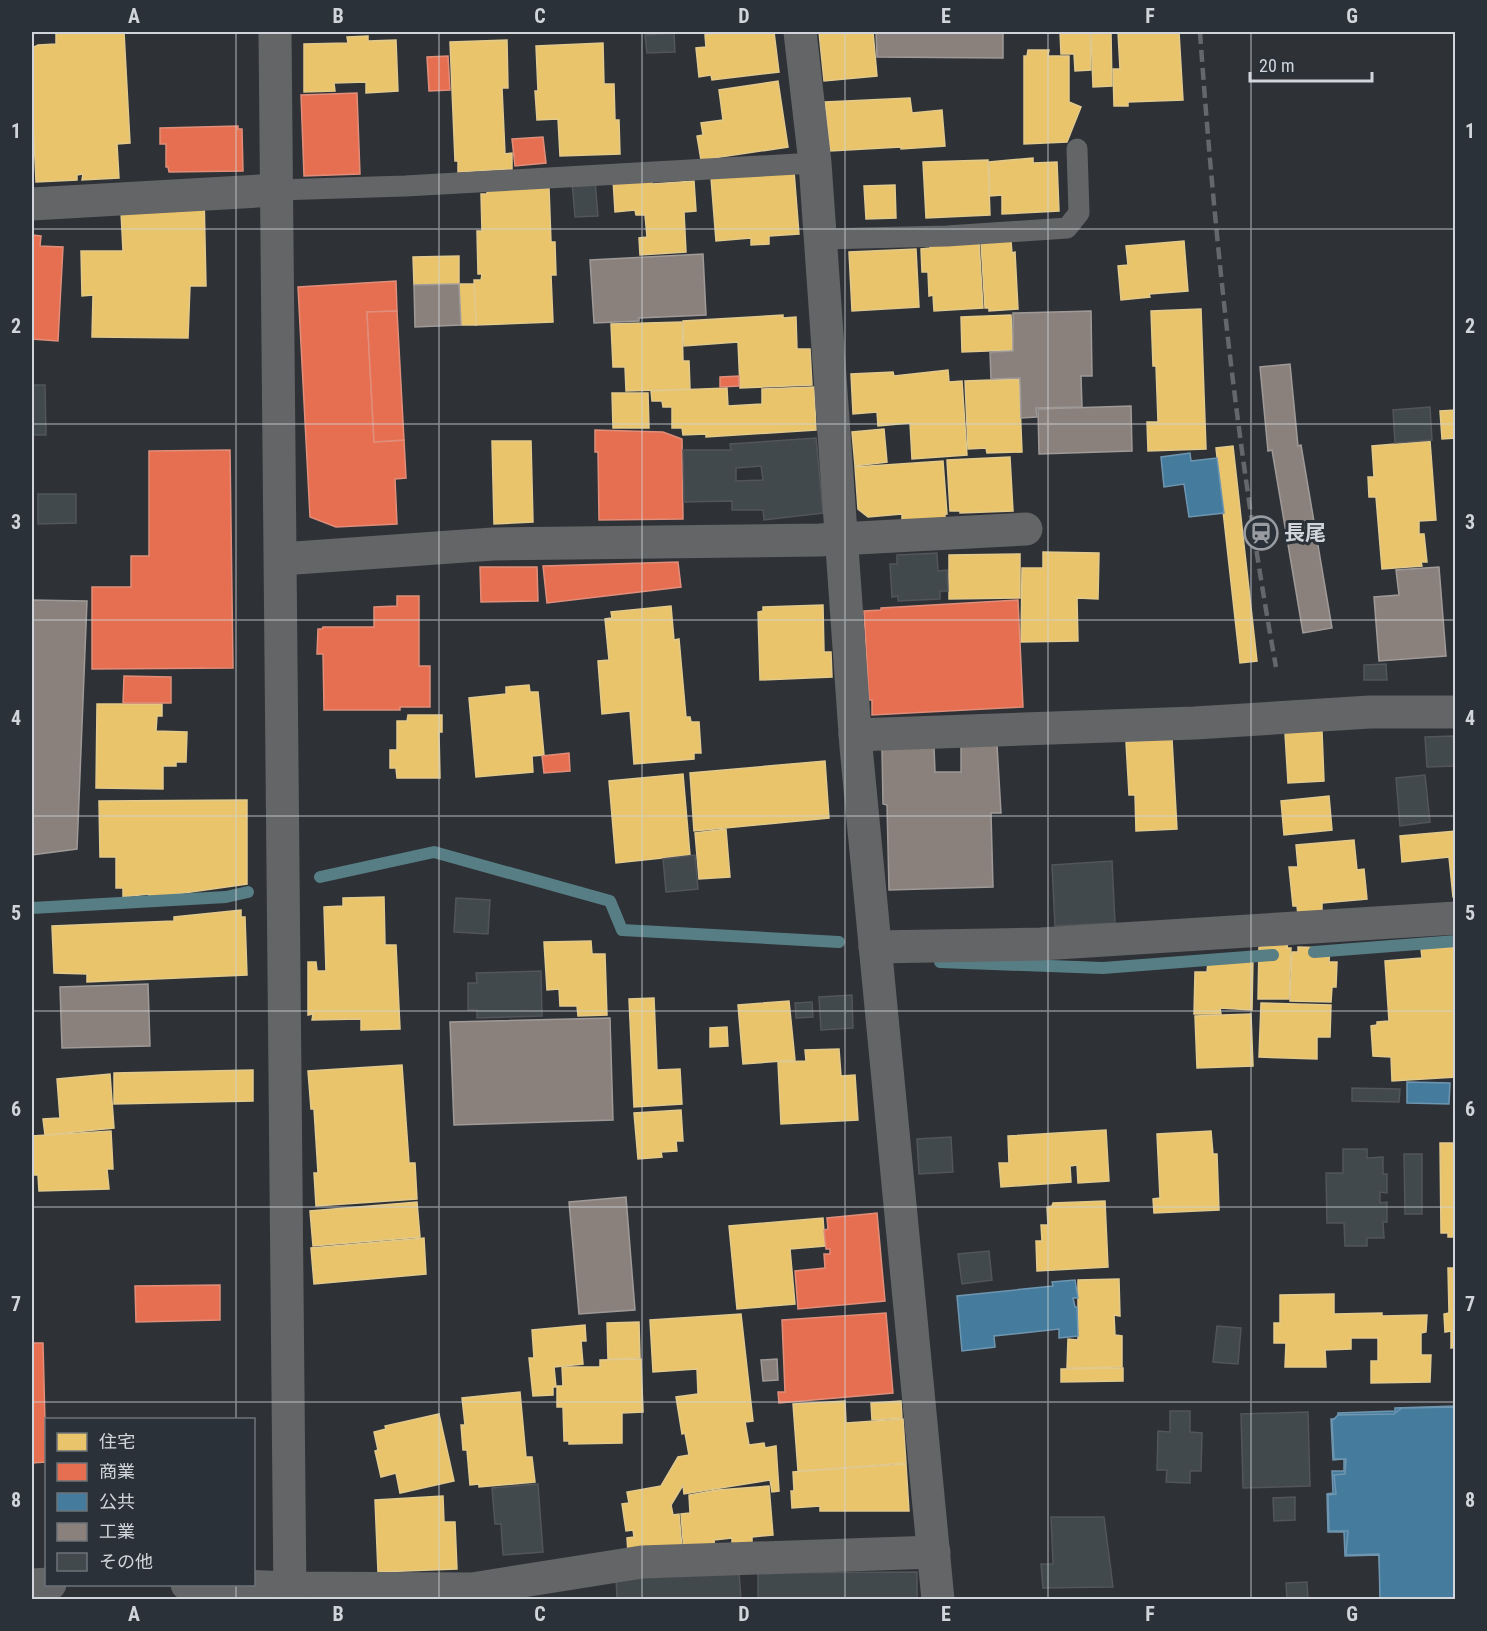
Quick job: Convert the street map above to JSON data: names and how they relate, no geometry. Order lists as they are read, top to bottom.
{
  "places": {
    "station": ["長尾"]
  },
  "legend": [
    "住宅",
    "商業",
    "公共",
    "工業",
    "その他"
  ],
  "scale_bar": "20 m",
  "grid": {
    "columns": [
      "A",
      "B",
      "C",
      "D",
      "E",
      "F",
      "G"
    ],
    "rows": [
      "1",
      "2",
      "3",
      "4",
      "5",
      "6",
      "7",
      "8"
    ]
  }
}
